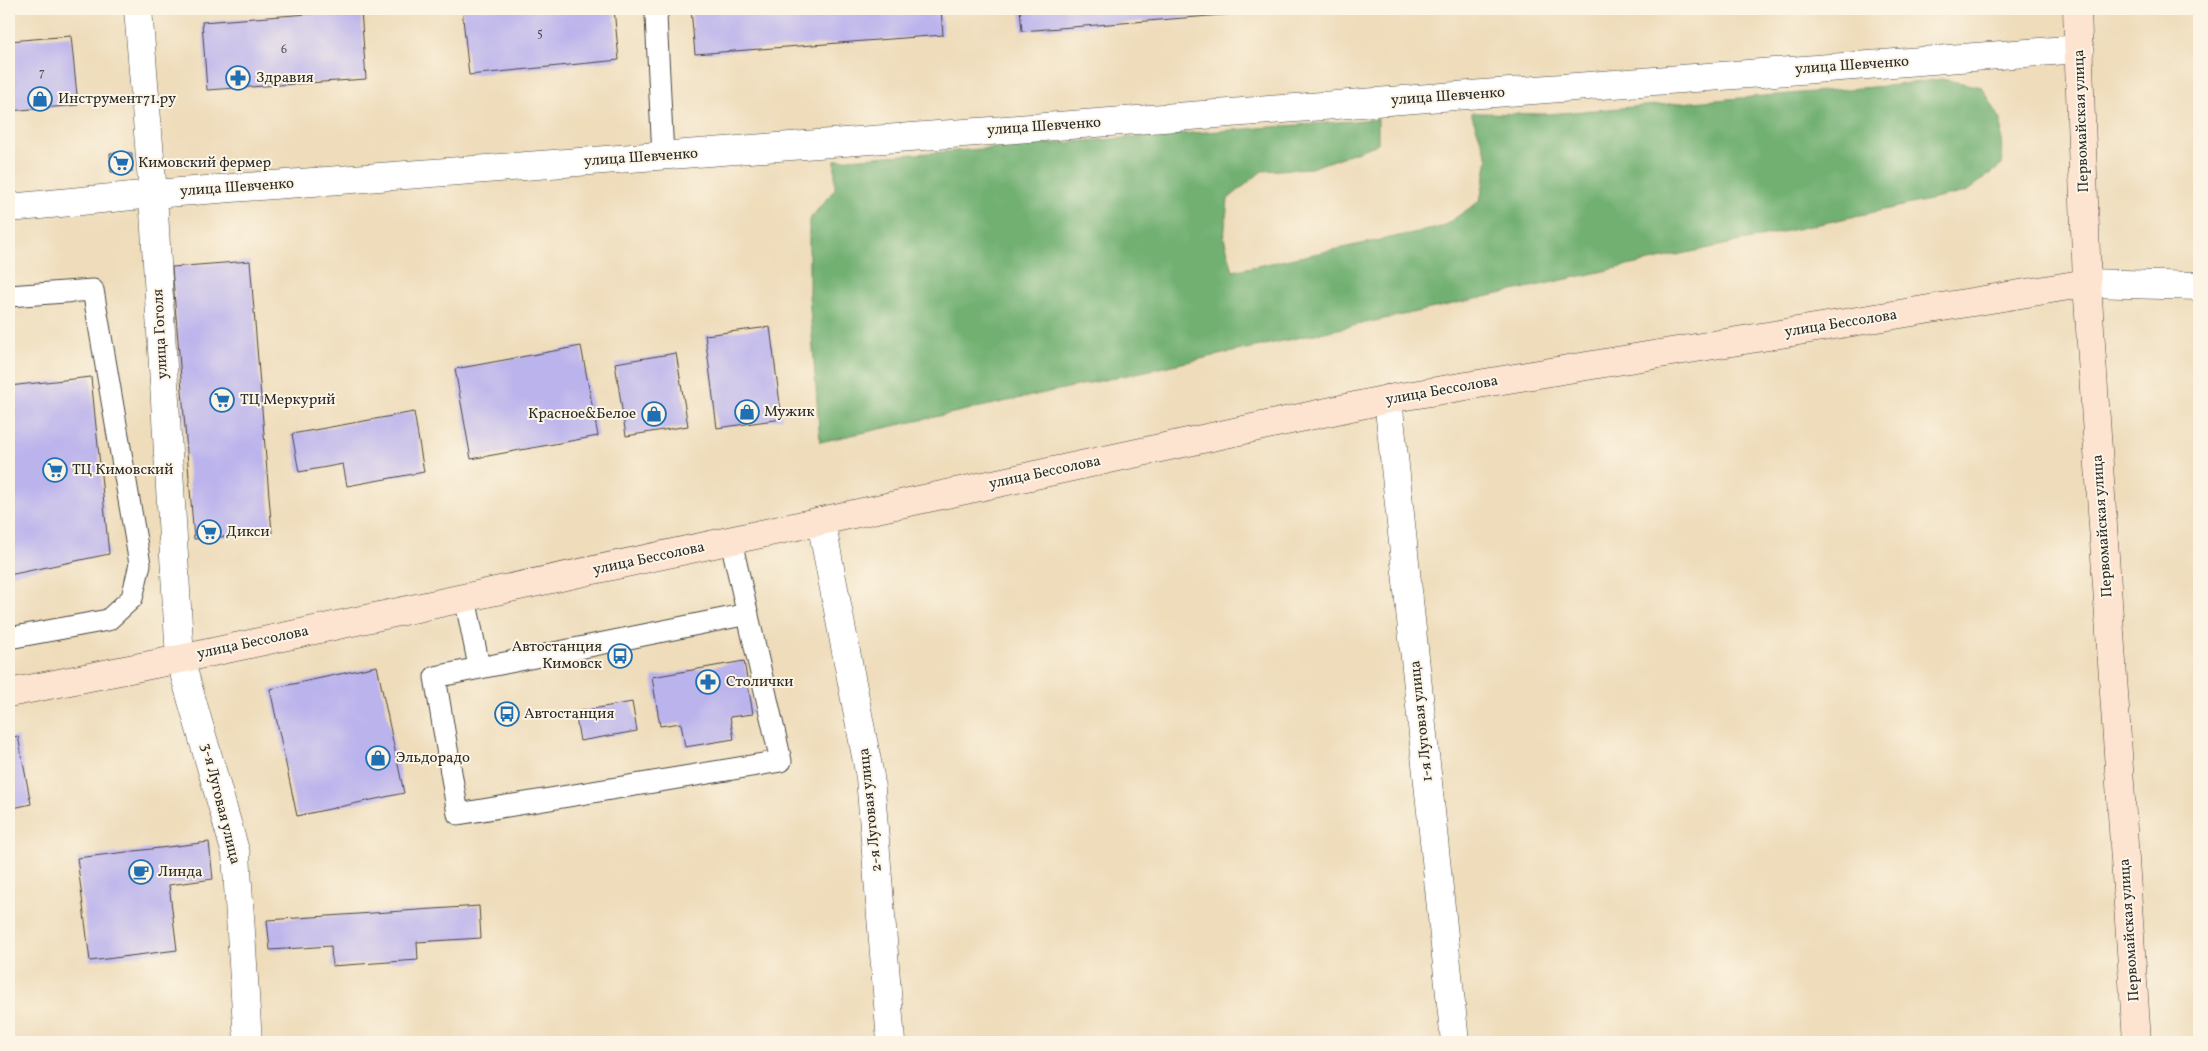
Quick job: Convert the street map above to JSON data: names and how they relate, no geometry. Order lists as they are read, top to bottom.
{
  "streets": {
    "main road": ["Первомайская улица", "улица Бессолова"],
    "street": [
      "улица Шевченко",
      "улица Гоголя",
      "1-я Луговая улица",
      "3-я Луговая улица",
      "2-я Луговая улица"
    ]
  },
  "crossings": [
    ["улица Шевченко", "Первомайская улица"],
    ["улица Шевченко", "улица Гоголя"],
    ["Первомайская улица", "улица Бессолова"],
    ["улица Бессолова", "улица Гоголя"],
    ["улица Бессолова", "1-я Луговая улица"],
    ["улица Бессолова", "3-я Луговая улица"],
    ["улица Бессолова", "2-я Луговая улица"],
    ["улица Гоголя", "3-я Луговая улица"]
  ],
  "places": {
    "pharmacy": ["Здравия", "Столички"],
    "shop": [
      "Инструмент71.ру",
      "Мужик",
      "Красное&Белое",
      "Эльдорадо"
    ],
    "supermarket": [
      "Кимовский фермер",
      "ТЦ Меркурий",
      "ТЦ Кимовский",
      "Дикси"
    ],
    "bus stop": ["Автостанция Кимовск", "Автостанция"],
    "cafe": ["Линда"]
  },
  "house_numbers": ["5", "6", "7"]
}
